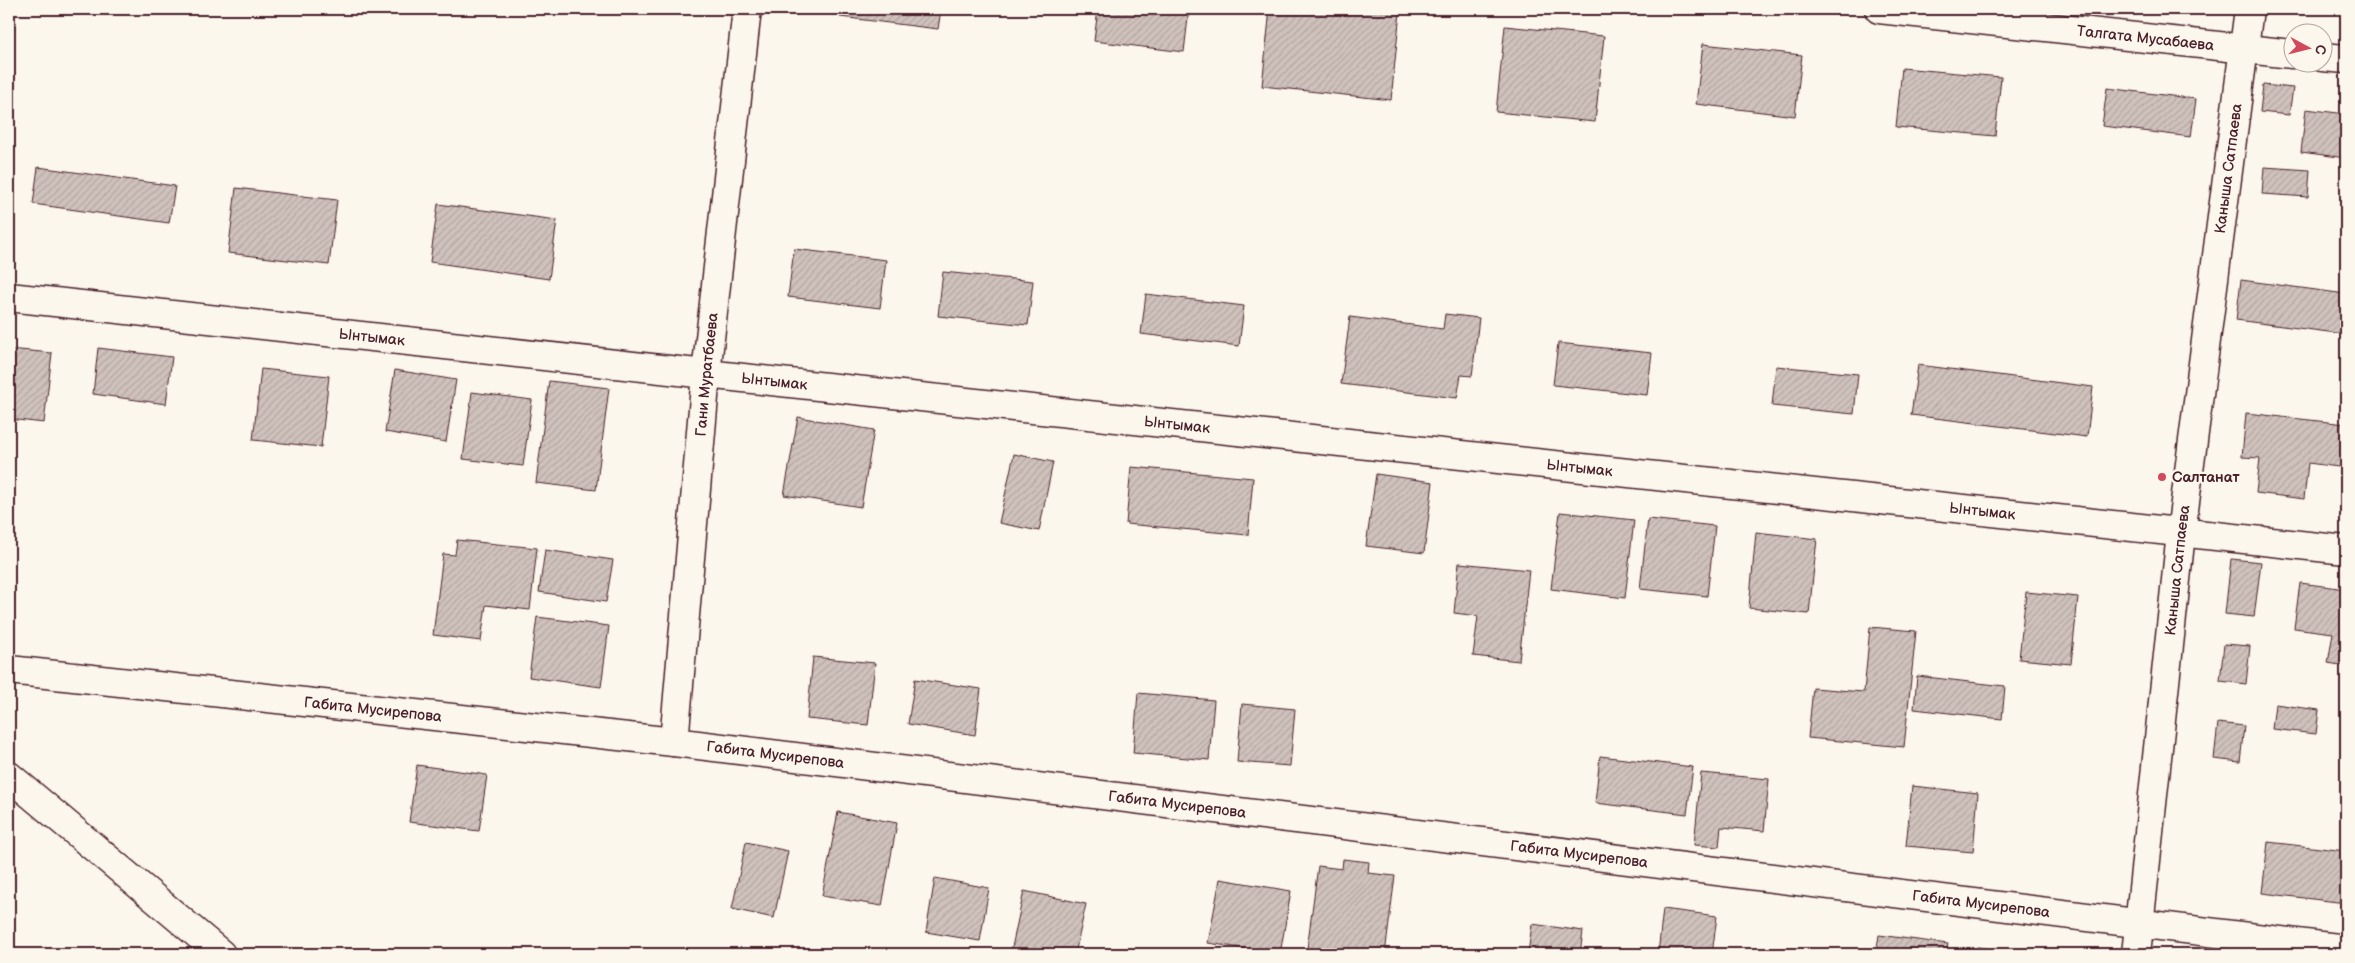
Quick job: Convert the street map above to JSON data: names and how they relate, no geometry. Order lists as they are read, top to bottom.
{
  "streets": {
    "street": [
      "Талгата Мусабаева",
      "Каныша Сатпаева",
      "Ынтымак",
      "Гани Муратбаева",
      "Габита Мусирепова"
    ]
  },
  "crossings": [
    ["Талгата Мусабаева", "Каныша Сатпаева"],
    ["Каныша Сатпаева", "Ынтымак"],
    ["Каныша Сатпаева", "Габита Мусирепова"],
    ["Ынтымак", "Гани Муратбаева"],
    ["Гани Муратбаева", "Габита Мусирепова"]
  ],
  "places": ["Салтанат"],
  "north": "right"
}
